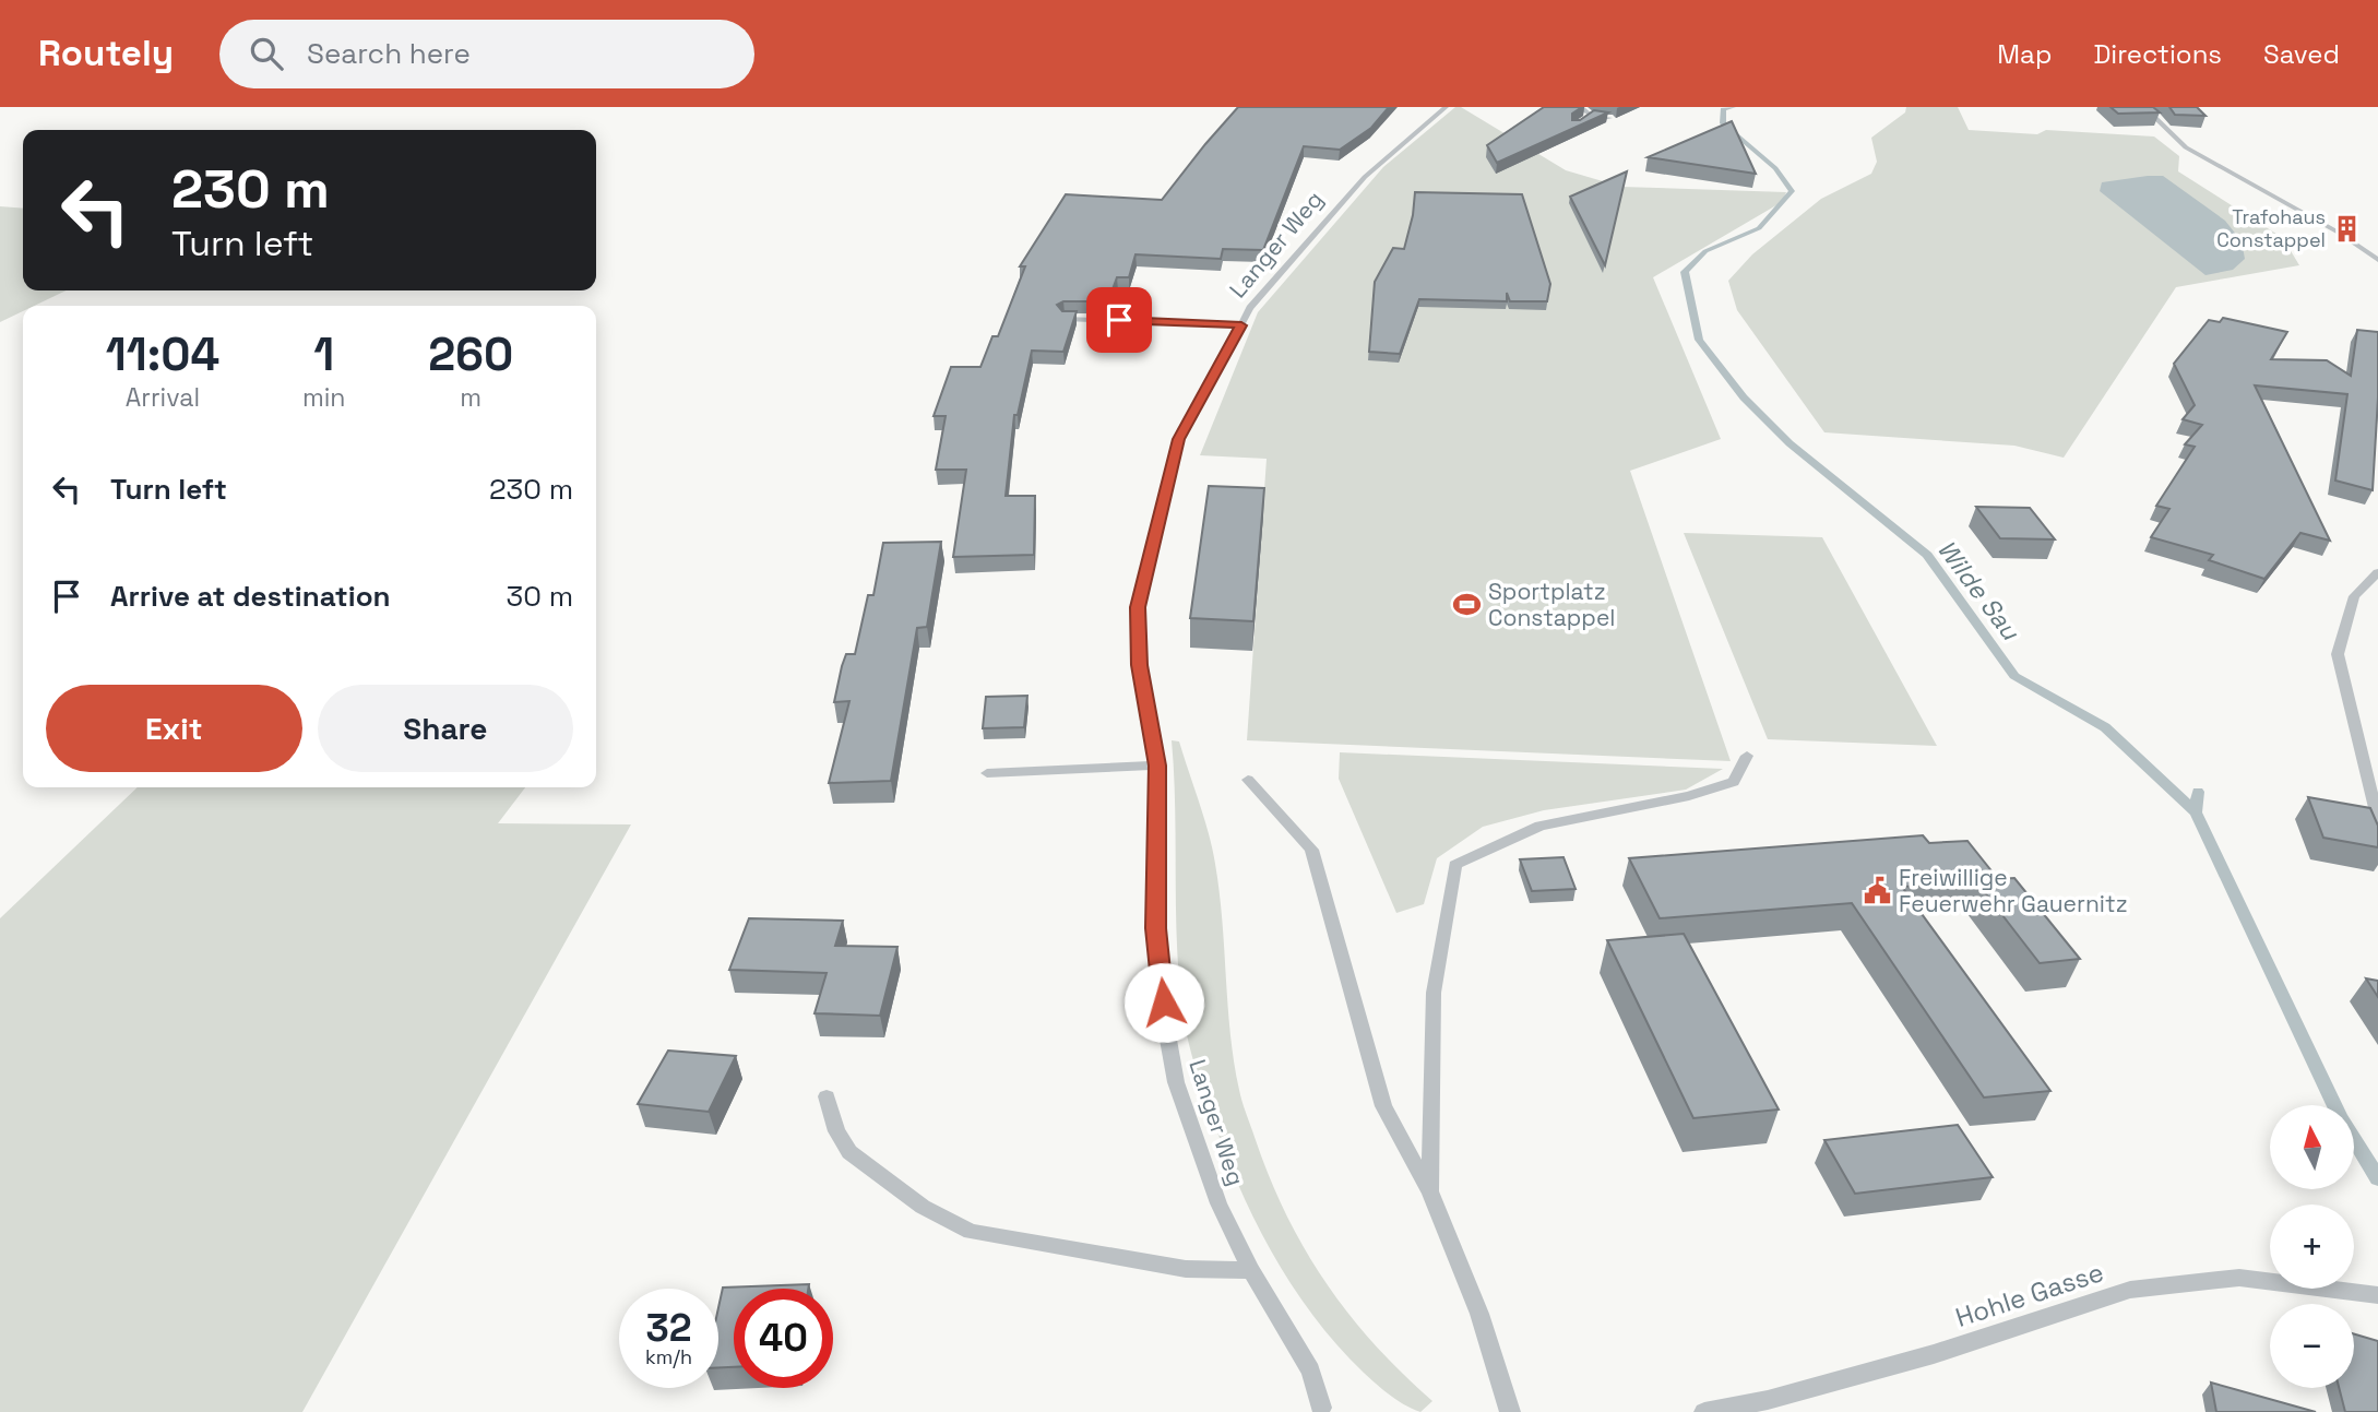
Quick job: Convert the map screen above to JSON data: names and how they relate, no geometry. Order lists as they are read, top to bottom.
{
  "streets": {
    "street": ["Langer Weg", "Hohle Gasse"]
  },
  "water": ["Wilde Sau"],
  "places": {
    "building": ["Trafohaus Constappel"],
    "sports": ["Sportplatz Constappel"],
    "public building": ["Freiwillige Feuerwehr Gauernitz"]
  },
  "north": "top",
  "page": {
    "header": "Routely",
    "search": "Search here",
    "nav": ["Map", "Directions", "Saved"],
    "turn": ["230 m", "Turn left"],
    "eta": [
      "11:04",
      "Arrival",
      "1",
      "min",
      "260",
      "m"
    ],
    "list": [
      {
        "name": "Turn left",
        "value": "230 m"
      },
      {
        "name": "Arrive at destination",
        "value": "30 m"
      }
    ],
    "buttons": ["Exit", "Share"],
    "map_buttons": ["+", "−"],
    "speed": "32 km/h",
    "limit": "40"
  }
}
